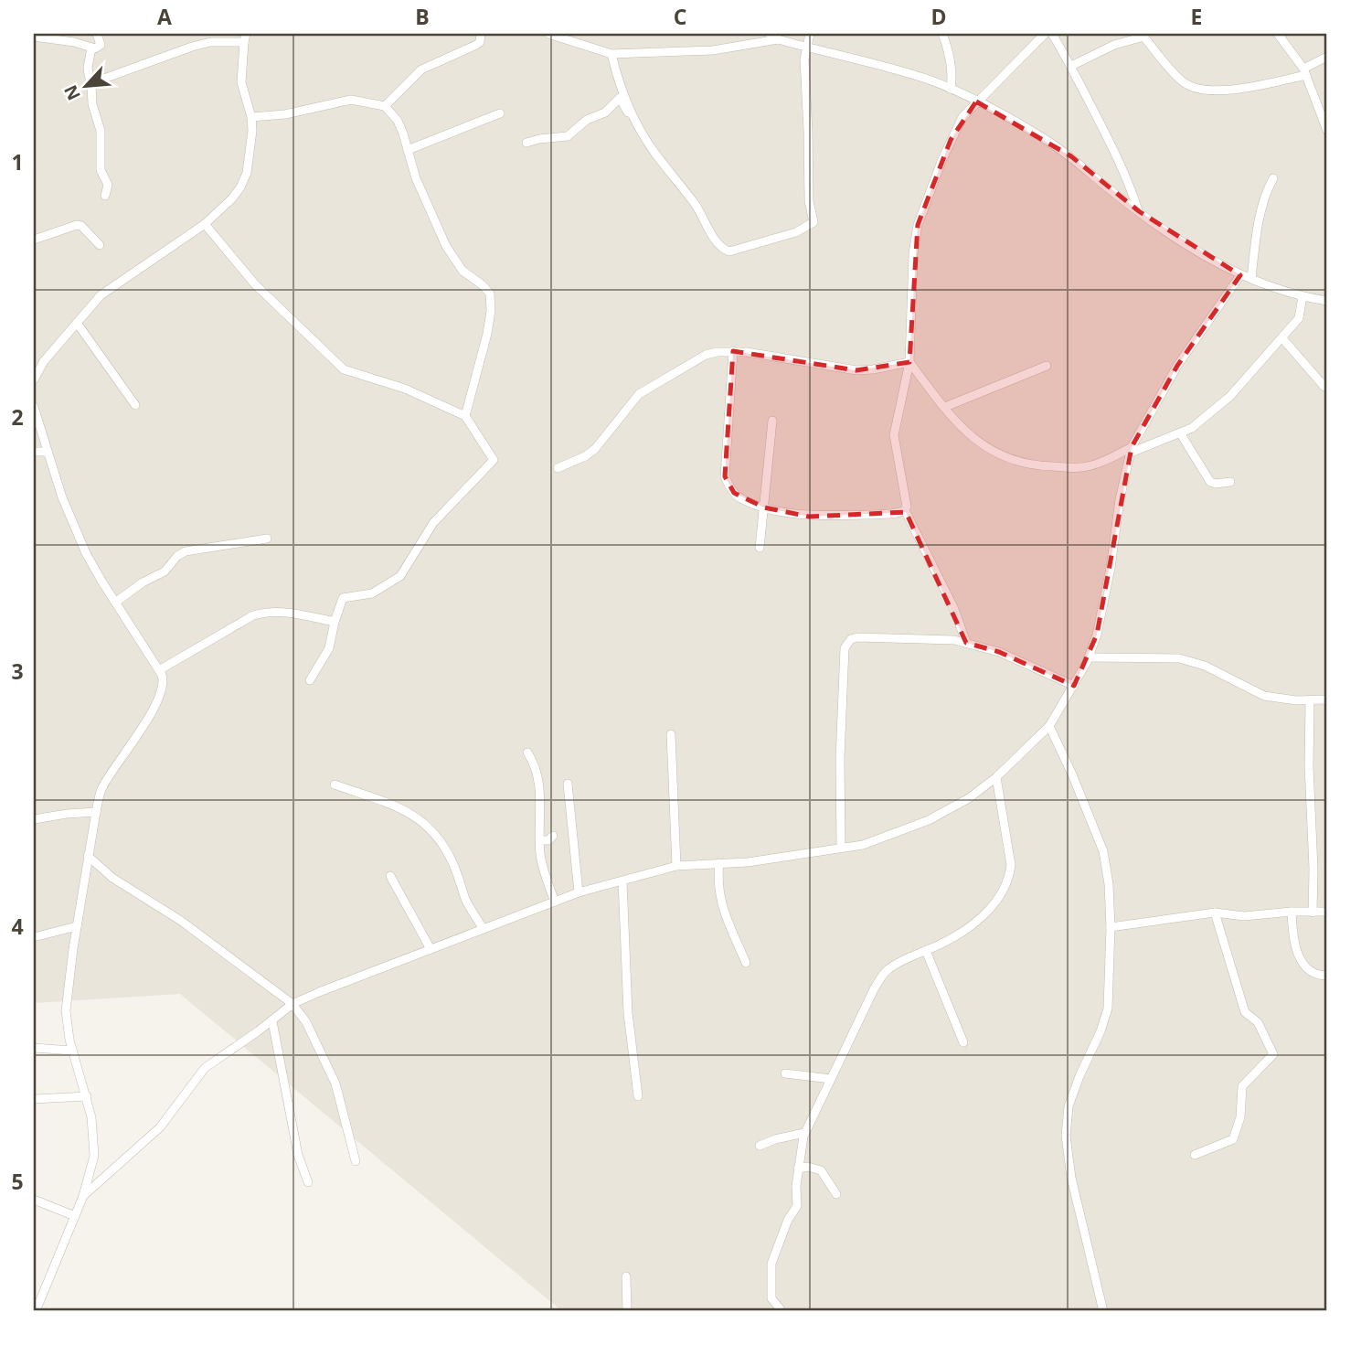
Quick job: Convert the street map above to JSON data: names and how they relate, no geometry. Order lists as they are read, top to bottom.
{
  "north": "bottom left",
  "grid": {
    "columns": [
      "A",
      "B",
      "C",
      "D",
      "E"
    ],
    "rows": [
      "1",
      "2",
      "3",
      "4",
      "5"
    ]
  }
}
